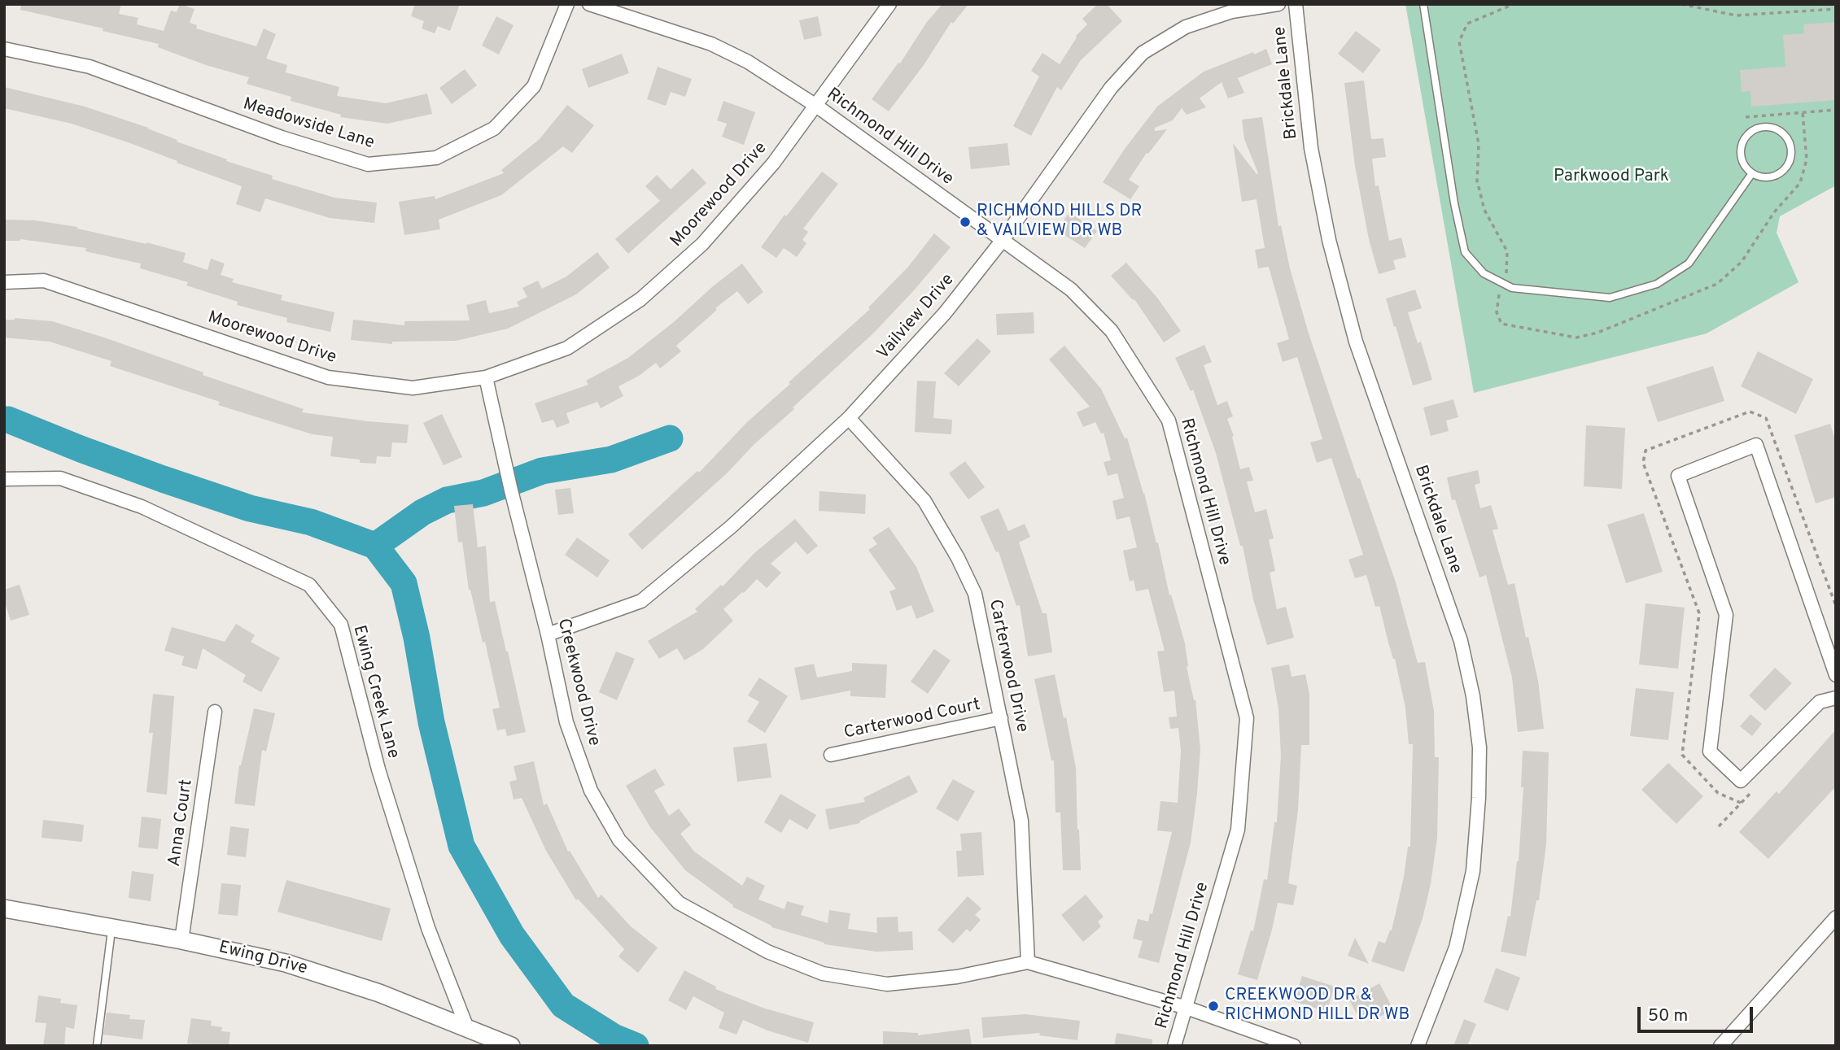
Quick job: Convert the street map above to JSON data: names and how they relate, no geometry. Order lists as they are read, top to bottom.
{
  "streets": {
    "main road": ["Ewing Drive"],
    "street": [
      "Brickdale Lane",
      "Meadowside Lane",
      "Richmond Hill Drive",
      "Moorewood Drive",
      "Vailview Drive",
      "Carterwood Drive",
      "Creekwood Drive",
      "Ewing Creek Lane",
      "Carterwood Court",
      "Anna Court"
    ]
  },
  "crossings": [
    ["Richmond Hill Drive", "Moorewood Drive"],
    ["Richmond Hill Drive", "Vailview Drive"],
    ["Richmond Hill Drive", "Creekwood Drive"],
    ["Moorewood Drive", "Creekwood Drive"],
    ["Vailview Drive", "Carterwood Drive"],
    ["Vailview Drive", "Creekwood Drive"],
    ["Carterwood Drive", "Creekwood Drive"],
    ["Carterwood Drive", "Carterwood Court"],
    ["Ewing Creek Lane", "Ewing Drive"],
    ["Anna Court", "Ewing Drive"]
  ],
  "parks": ["Parkwood Park"],
  "places": ["RICHMOND HILLS DR & VAILVIEW DR WB", "CREEKWOOD DR & RICHMOND HILL DR WB"],
  "scale_bar": "50 m"
}
